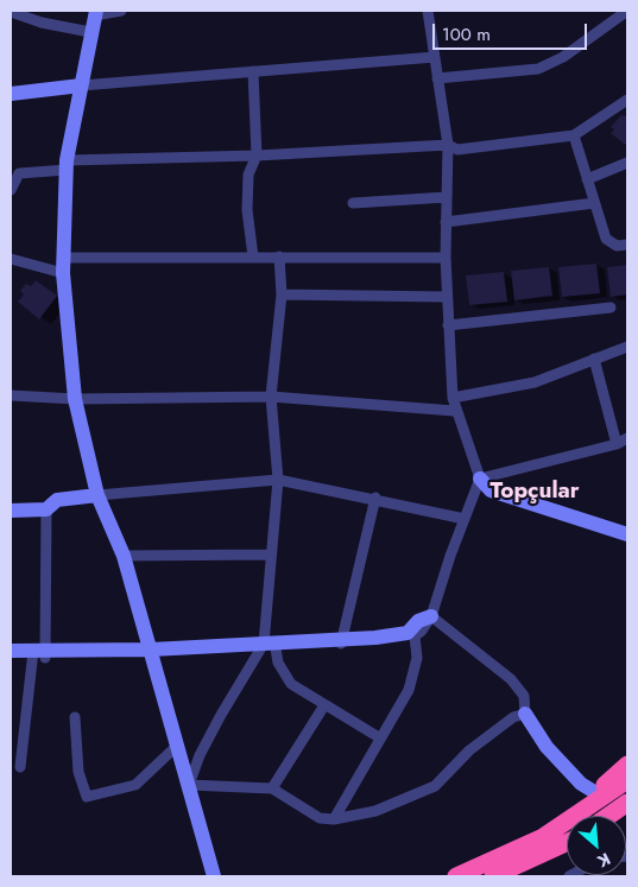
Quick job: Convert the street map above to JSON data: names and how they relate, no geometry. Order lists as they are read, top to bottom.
{
  "districts": ["Topçular"],
  "scale_bar": "100 m",
  "north": "bottom right"
}
